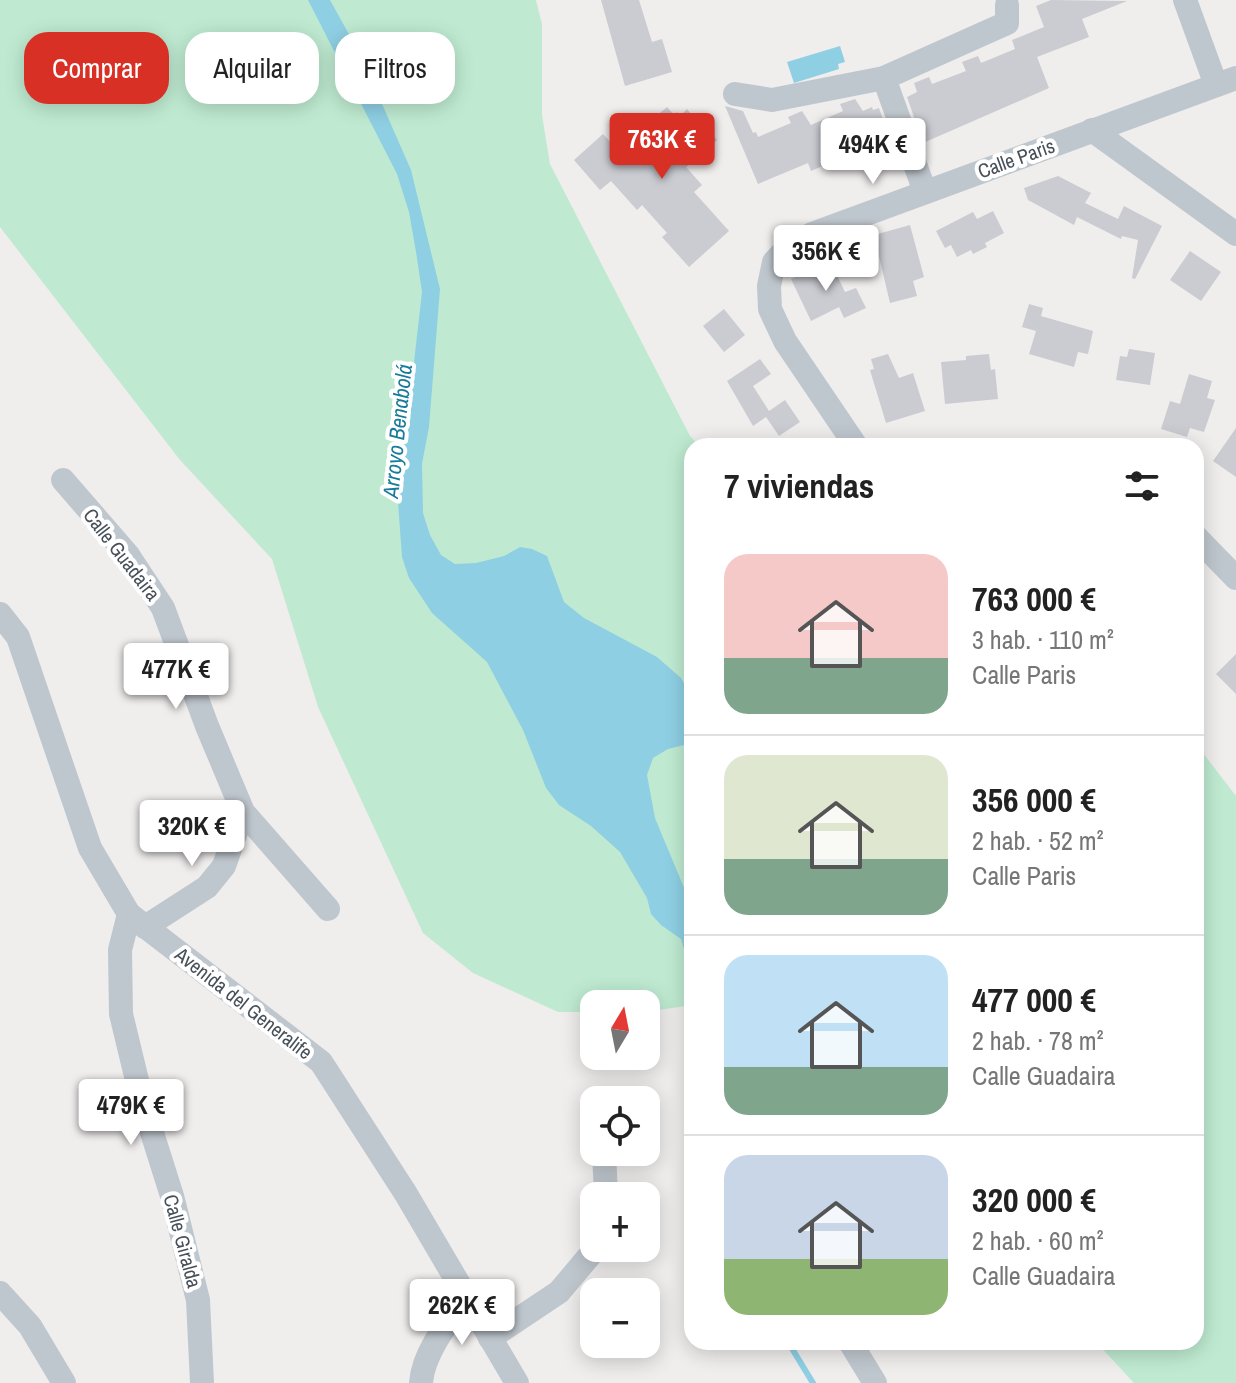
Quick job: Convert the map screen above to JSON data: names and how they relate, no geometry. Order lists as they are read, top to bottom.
{
  "streets": {
    "street": [
      "Calle Paris",
      "Calle Guadaira",
      "Avenida del Generalife",
      "Calle Giralda"
    ]
  },
  "crossings": [
    ["Avenida del Generalife", "Calle Giralda"]
  ],
  "water": ["Arroyo Benabolá"],
  "north": "top",
  "page": {
    "chip": ["Comprar", "Alquilar", "Filtros"],
    "price": [
      "763K €",
      "494K €",
      "356K €",
      "477K €",
      "320K €",
      "479K €",
      "262K €"
    ],
    "heading": "7 viviendas",
    "list": [
      {
        "name": "763 000 €",
        "note": "3 hab. · 110 m² · Calle Paris"
      },
      {
        "name": "356 000 €",
        "note": "2 hab. · 52 m² · Calle Paris"
      },
      {
        "name": "477 000 €",
        "note": "2 hab. · 78 m² · Calle Guadaira"
      },
      {
        "name": "320 000 €",
        "note": "2 hab. · 60 m² · Calle Guadaira"
      }
    ],
    "map_buttons": ["+", "−"]
  }
}
